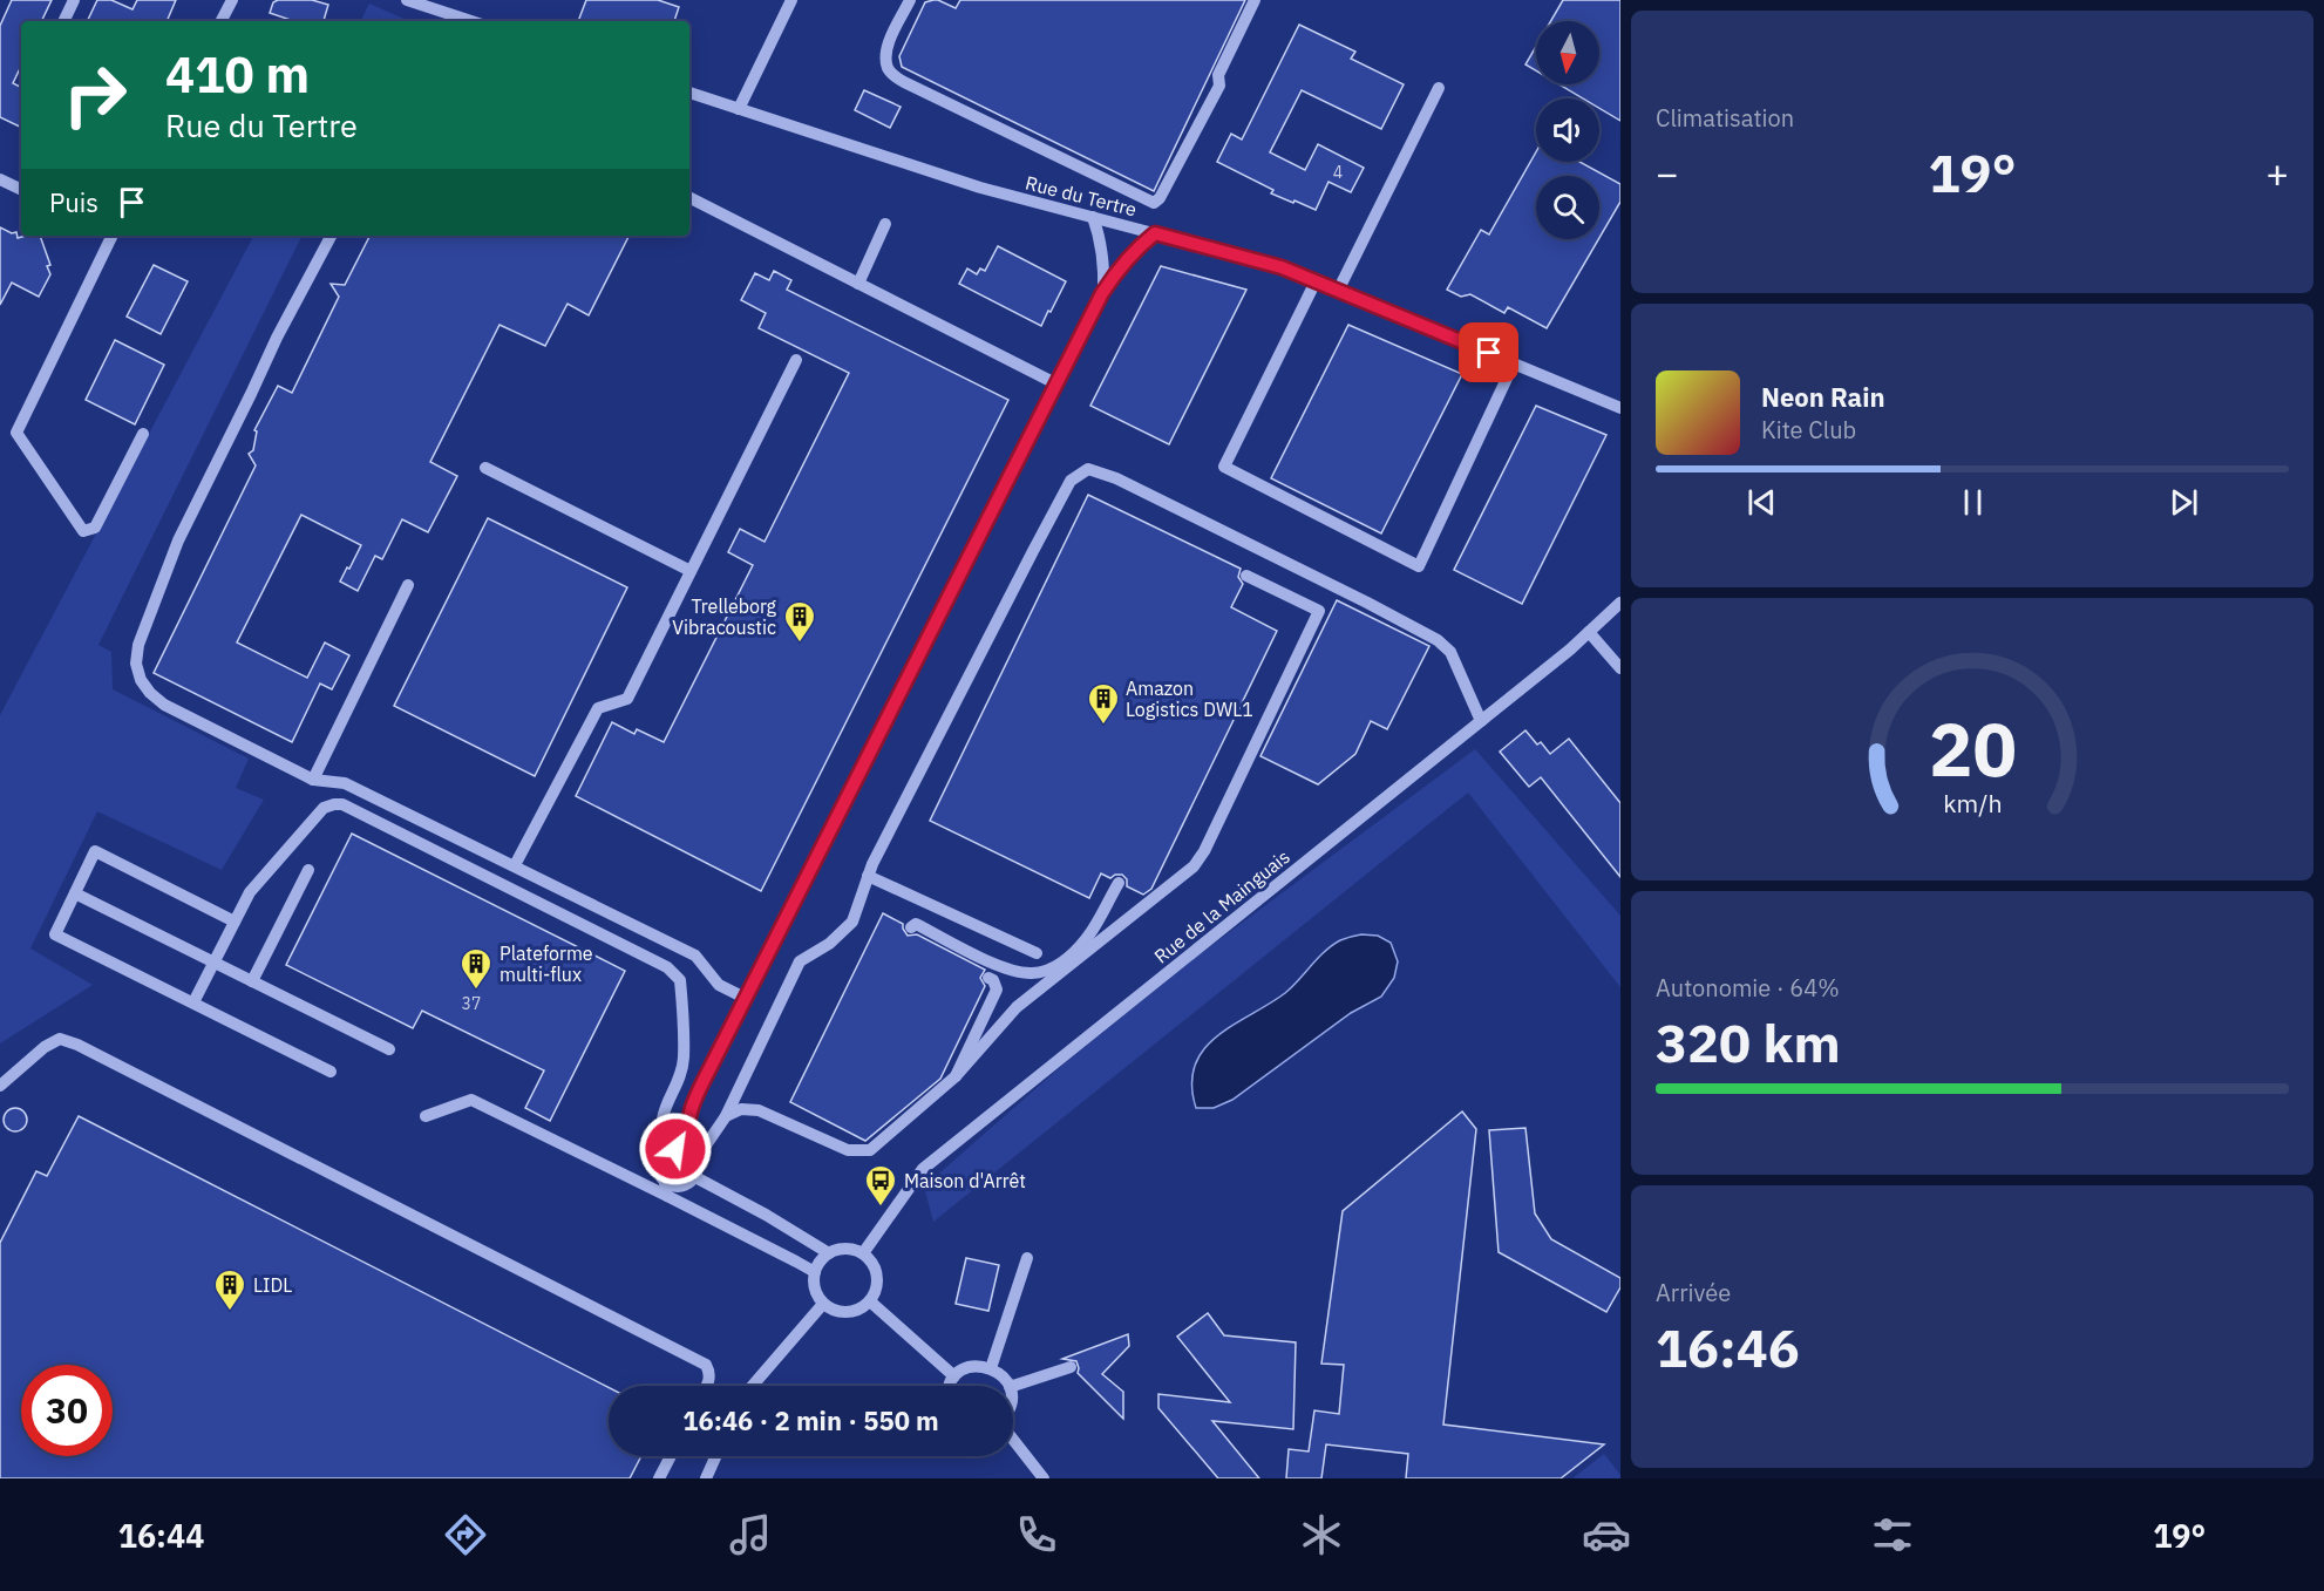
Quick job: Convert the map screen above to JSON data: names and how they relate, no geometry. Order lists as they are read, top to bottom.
{
  "streets": {
    "street": ["Rue du Tertre", "Rue de la Mainguais"]
  },
  "places": {
    "building": [
      "Trelleborg Vibracoustic",
      "Amazon Logistics DWL1",
      "Plateforme multi-flux",
      "LIDL"
    ],
    "bus stop": ["Maison d'Arrêt"]
  },
  "house_numbers": ["4", "37"],
  "north": "bottom",
  "page": {
    "tile": [
      "Climatisation",
      ["Autonomie · 64%", "320 km"],
      ["Arrivée", "16:46"]
    ],
    "turn": ["410 m", "Rue du Tertre"],
    "heat": ["−", "19°", "+"],
    "then": "Puis",
    "song": ["Neon Rain", "Kite Club"],
    "limit": "30",
    "trip": "16:46 · 2 min · 550 m",
    "tabs": ["16:44", "19°"],
    "gauge": ["20", "km/h"]
  }
}
